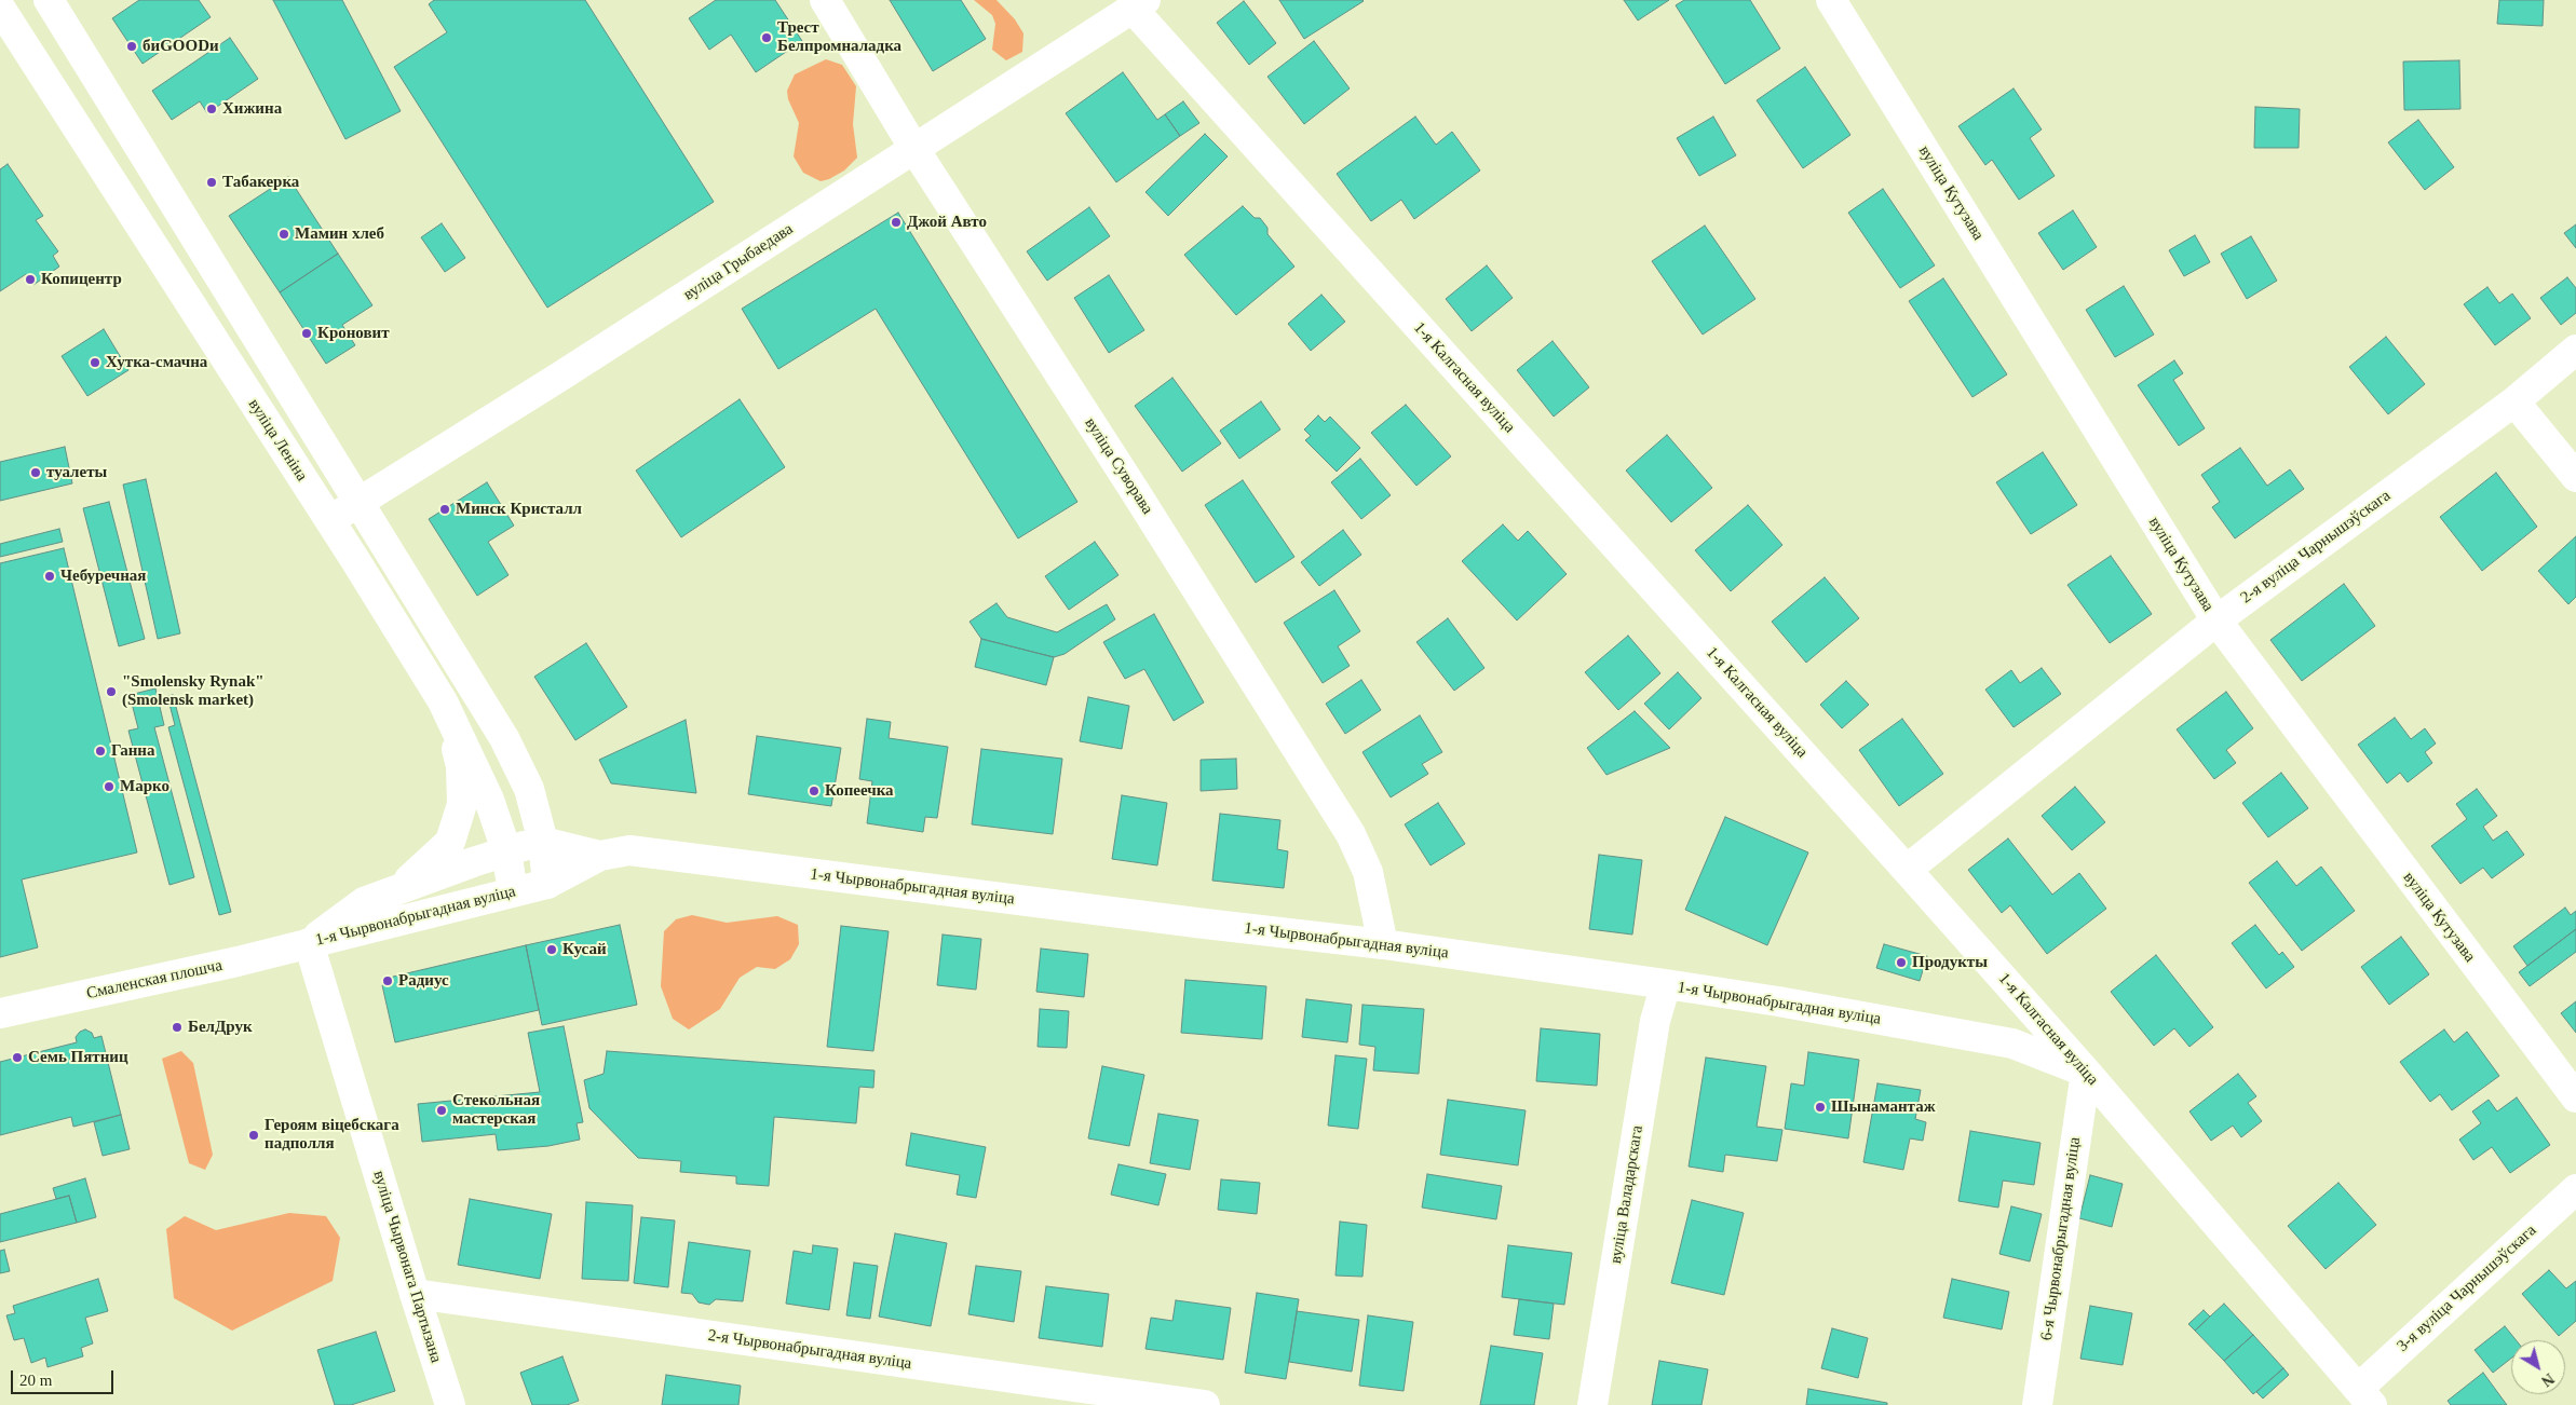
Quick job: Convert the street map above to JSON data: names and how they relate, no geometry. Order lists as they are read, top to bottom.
{
  "streets": {
    "street": [
      "вуліца Кутузава",
      "вуліца Грыбаедава",
      "1-я Калгасная вуліца",
      "вуліца Леніна",
      "вуліца Суворава",
      "2-я вуліца Чарнышэўскага",
      "1-я Чырвонабрыгадная вуліца",
      "Смаленская плошча",
      "вуліца Валадарскага",
      "6-я Чырвонабрыгадная вуліца",
      "вуліца Чырвонага Партызана",
      "3-я вуліца Чарнышэўскага",
      "2-я Чырвонабрыгадная вуліца"
    ]
  },
  "crossings": [
    ["вуліца Кутузава", "2-я вуліца Чарнышэўскага"],
    ["вуліца Грыбаедава", "1-я Калгасная вуліца"],
    ["вуліца Грыбаедава", "вуліца Леніна"],
    ["вуліца Грыбаедава", "вуліца Суворава"],
    ["1-я Калгасная вуліца", "2-я вуліца Чарнышэўскага"],
    ["1-я Калгасная вуліца", "1-я Чырвонабрыгадная вуліца"],
    ["1-я Калгасная вуліца", "6-я Чырвонабрыгадная вуліца"],
    ["1-я Калгасная вуліца", "3-я вуліца Чарнышэўскага"],
    ["вуліца Леніна", "1-я Чырвонабрыгадная вуліца"],
    ["вуліца Суворава", "1-я Чырвонабрыгадная вуліца"],
    ["1-я Чырвонабрыгадная вуліца", "Смаленская плошча"],
    ["1-я Чырвонабрыгадная вуліца", "вуліца Валадарскага"],
    ["1-я Чырвонабрыгадная вуліца", "6-я Чырвонабрыгадная вуліца"],
    ["1-я Чырвонабрыгадная вуліца", "вуліца Чырвонага Партызана"],
    ["Смаленская плошча", "вуліца Чырвонага Партызана"],
    ["вуліца Чырвонага Партызана", "2-я Чырвонабрыгадная вуліца"]
  ],
  "places": [
    "Трест Белпромналадка",
    "биGOODи",
    "Хижина",
    "Табакерка",
    "Джой Авто",
    "Мамин хлеб",
    "Копицентр",
    "Кроновит",
    "Хутка-смачна",
    "туалеты",
    "Минск Кристалл",
    "Чебуречная",
    "\"Smolensky Rynak\" (Smolensk market)",
    "Ганна",
    "Марко",
    "Копеечка",
    "Кусай",
    "Продукты",
    "Радиус",
    "БелДрук",
    "Семь Пятниц",
    "Шынамантаж",
    "Стекольная мастерская",
    "Героям віцебскага падполля"
  ],
  "scale_bar": "20 m",
  "north": "bottom right"
}
